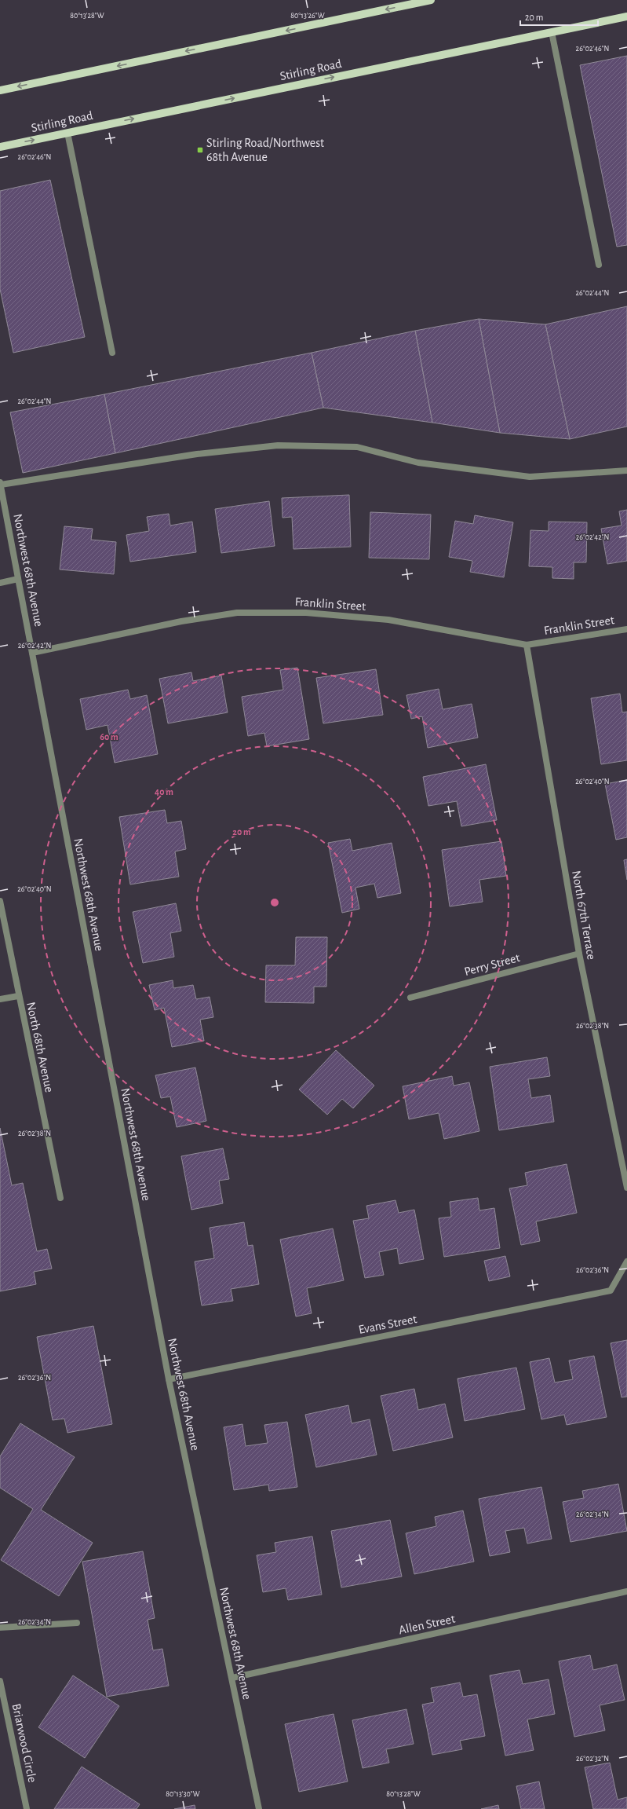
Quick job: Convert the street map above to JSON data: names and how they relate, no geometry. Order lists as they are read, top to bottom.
{
  "streets": {
    "main road": ["Stirling Road"],
    "street": [
      "Northwest 68th Avenue",
      "Franklin Street",
      "North 67th Terrace",
      "Perry Street",
      "North 68th Avenue",
      "Evans Street",
      "Allen Street",
      "Briarwood Circle"
    ]
  },
  "crossings": [
    ["Northwest 68th Avenue", "Franklin Street"],
    ["Northwest 68th Avenue", "Evans Street"],
    ["Northwest 68th Avenue", "Allen Street"],
    ["Franklin Street", "North 67th Terrace"],
    ["North 67th Terrace", "Perry Street"]
  ],
  "places": {
    "transit": ["Stirling Road/Northwest 68th Avenue"]
  },
  "scale_bar": "20 m",
  "coordinates": [
    "80°13'28\"W",
    "80°13'26\"W",
    "26°02'46\"N",
    "26°02'44\"N",
    "26°02'42\"N",
    "26°02'40\"N",
    "26°02'38\"N",
    "26°02'36\"N",
    "26°02'34\"N",
    "26°02'32\"N",
    "80°13'30\"W"
  ],
  "rings": ["60 m", "40 m", "20 m"]
}
